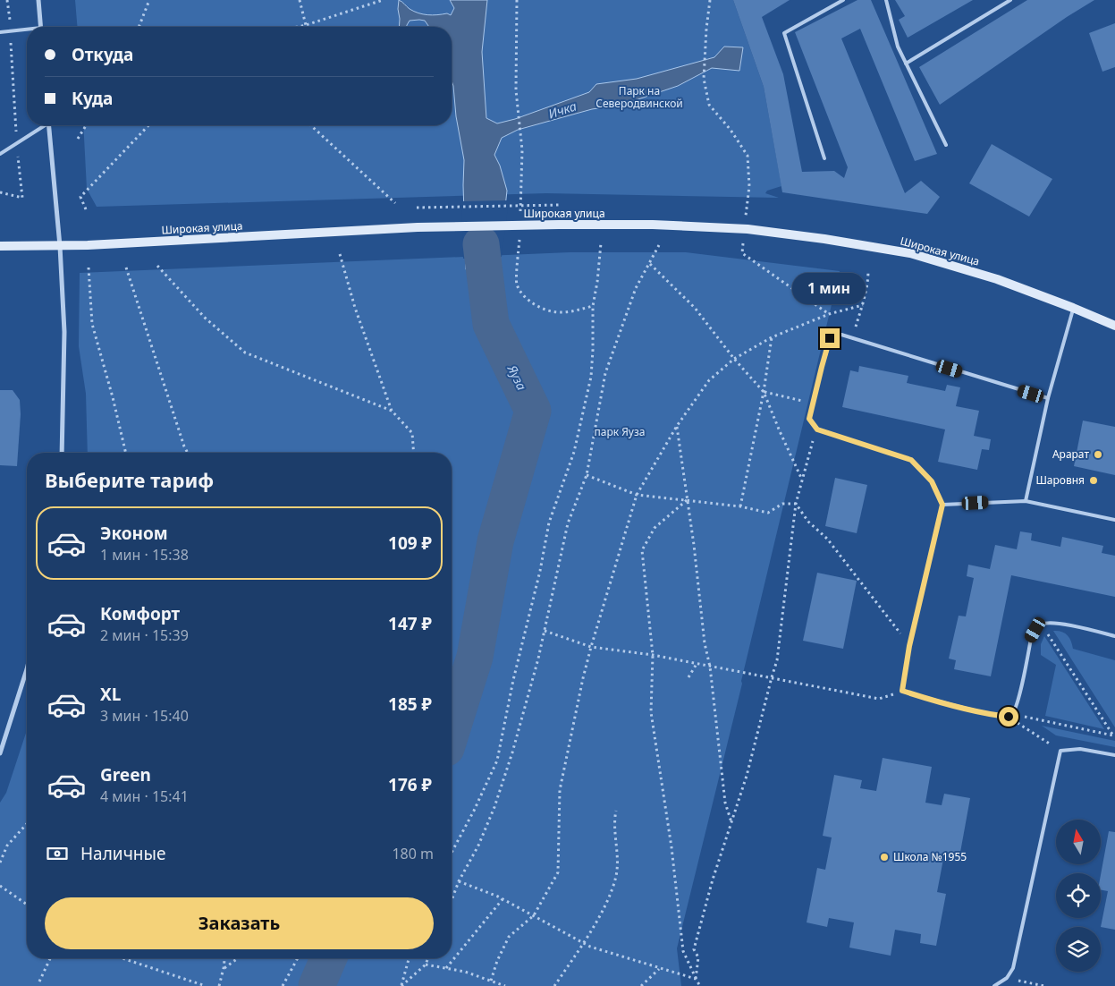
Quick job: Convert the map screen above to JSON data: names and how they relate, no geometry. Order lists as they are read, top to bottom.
{
  "streets": {
    "main road": ["Широкая улица"]
  },
  "water": ["Ичка", "Яуза"],
  "parks": ["Парк на Северодвинской", "парк Яуза"],
  "places": ["Арарат", "Шаровня", "Школа №1955"],
  "north": "top",
  "page": {
    "banner": ["Откуда", "Куда"],
    "bubble": "1 мин",
    "heading": "Выберите тариф",
    "list": [
      {
        "name": "Эконом",
        "note": "1 мин · 15:38",
        "value": "109 ₽"
      },
      {
        "name": "Комфорт",
        "note": "2 мин · 15:39",
        "value": "147 ₽"
      },
      {
        "name": "XL",
        "note": "3 мин · 15:40",
        "value": "185 ₽"
      },
      {
        "name": "Green",
        "note": "4 мин · 15:41",
        "value": "176 ₽"
      }
    ],
    "pay": ["Наличные", "180 m"],
    "buttons": "Заказать"
  }
}
